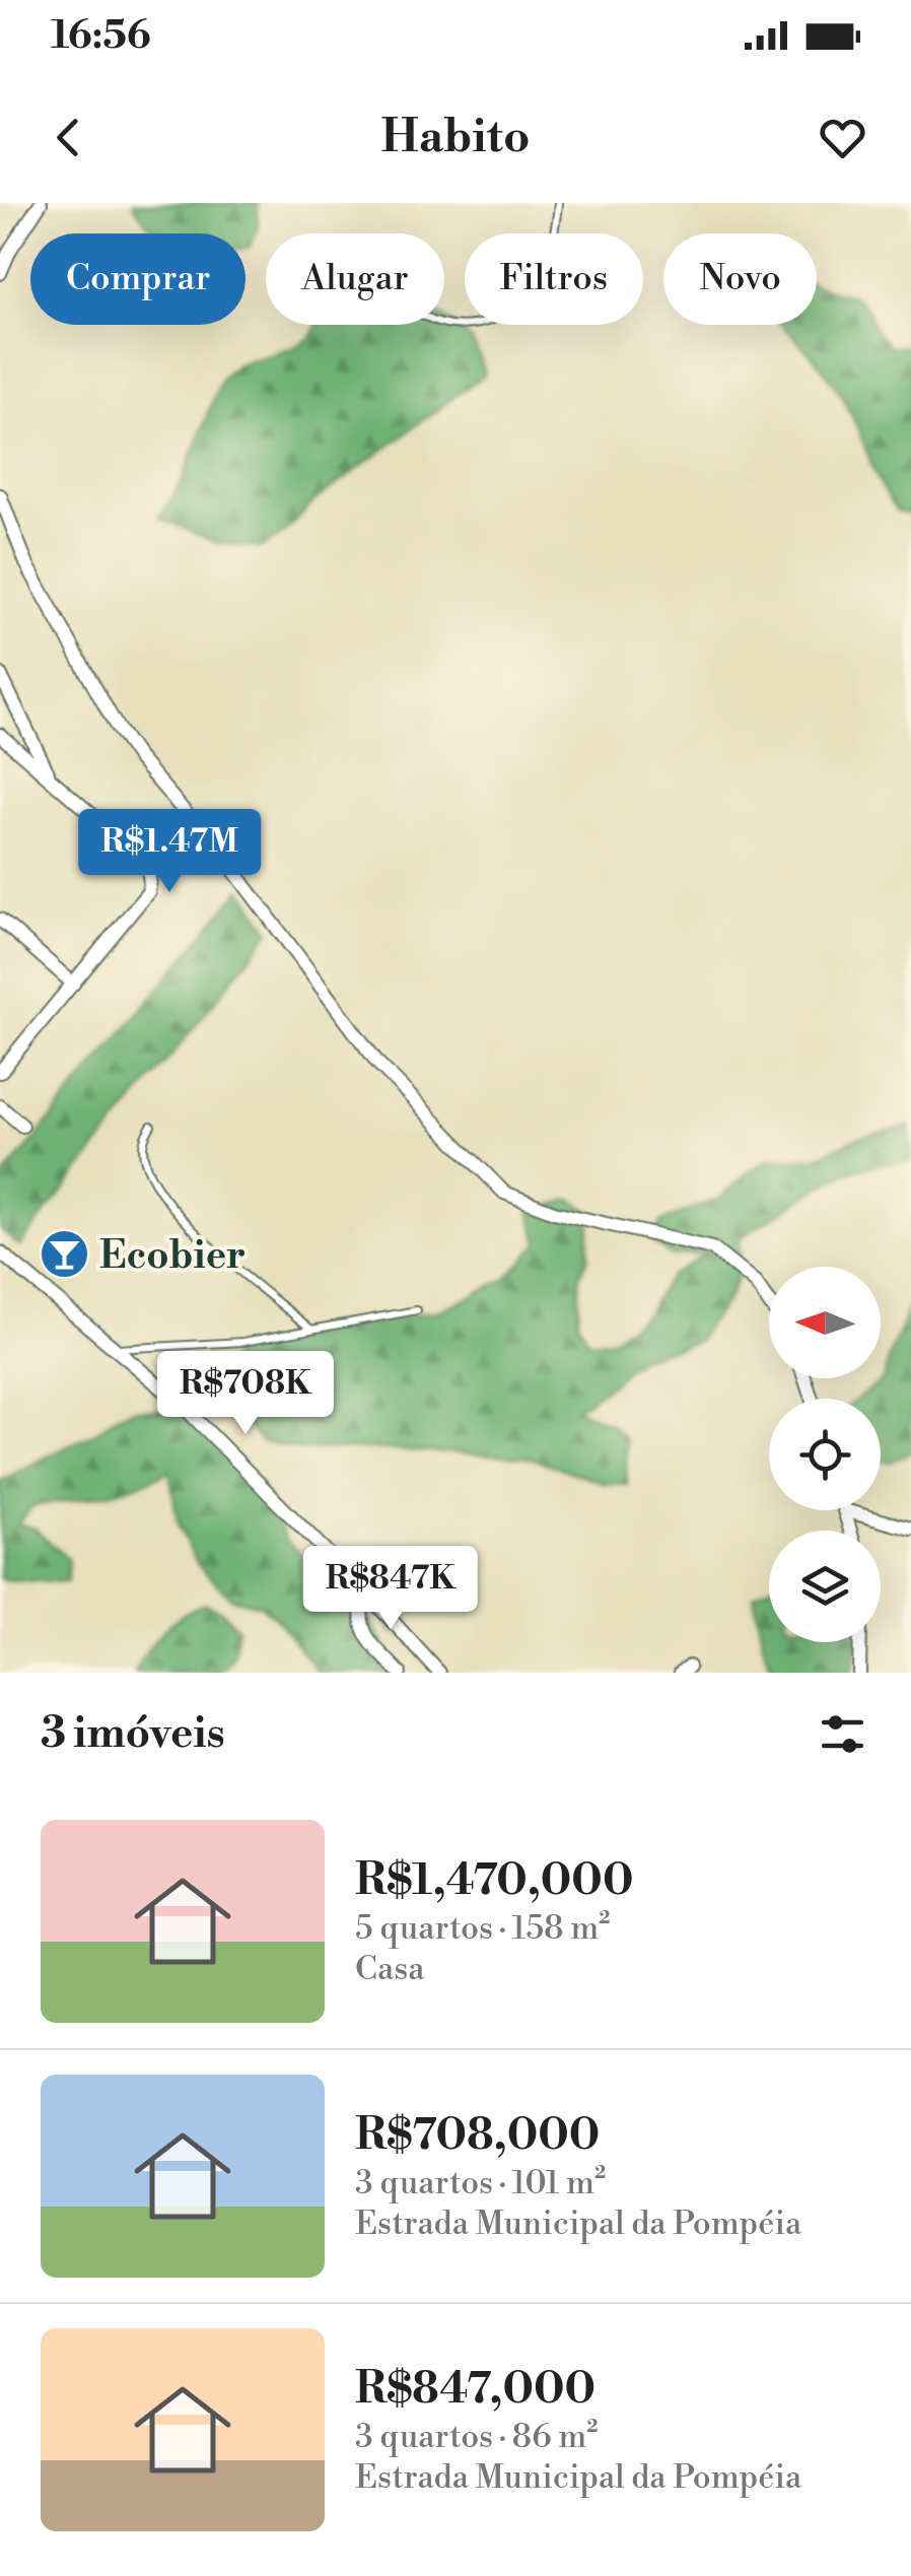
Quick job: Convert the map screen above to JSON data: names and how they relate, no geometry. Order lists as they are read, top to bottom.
{
  "places": {
    "bar": ["Ecobier"]
  },
  "north": "left",
  "page": {
    "status": "16:56",
    "header": "Habito",
    "chip": [
      "Comprar",
      "Alugar",
      "Filtros",
      "Novo"
    ],
    "price": ["R$1.47M", "R$708K", "R$847K"],
    "heading": "3 imóveis",
    "list": [
      {
        "name": "R$1,470,000",
        "note": "5 quartos · 158 m² · Casa"
      },
      {
        "name": "R$708,000",
        "note": "3 quartos · 101 m² · Estrada Municipal da Pompéia"
      },
      {
        "name": "R$847,000",
        "note": "3 quartos · 86 m² · Estrada Municipal da Pompéia"
      }
    ]
  }
}
